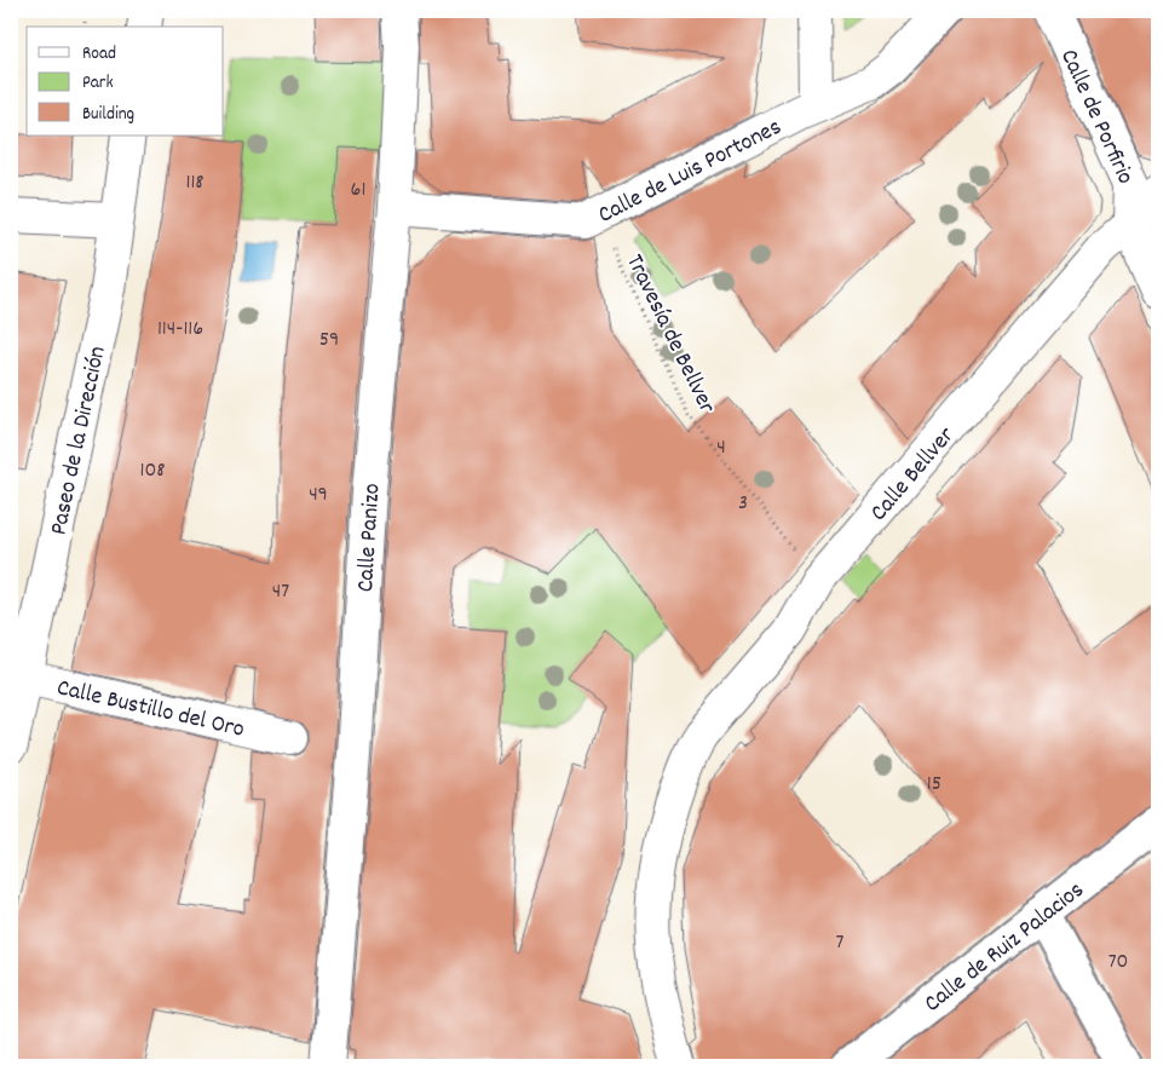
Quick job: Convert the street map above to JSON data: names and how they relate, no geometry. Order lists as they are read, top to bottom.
{
  "streets": {
    "street": [
      "Calle de Porfirio",
      "Calle de Luis Portones",
      "Paseo de la Dirección",
      "Calle Bellver",
      "Calle Panizo",
      "Calle Bustillo del Oro",
      "Calle de Ruiz Palacios"
    ],
    "path": ["Travesía de Bellver"]
  },
  "crossings": [
    ["Calle de Porfirio", "Calle Bellver"],
    ["Calle de Luis Portones", "Travesía de Bellver"],
    ["Calle de Luis Portones", "Calle Panizo"],
    ["Travesía de Bellver", "Calle Bellver"],
    ["Paseo de la Dirección", "Calle Bustillo del Oro"]
  ],
  "house_numbers": [
    "118",
    "61",
    "114-116",
    "59",
    "4",
    "108",
    "49",
    "3",
    "47",
    "15",
    "7",
    "70"
  ],
  "legend": ["Road", "Park", "Building"]
}
